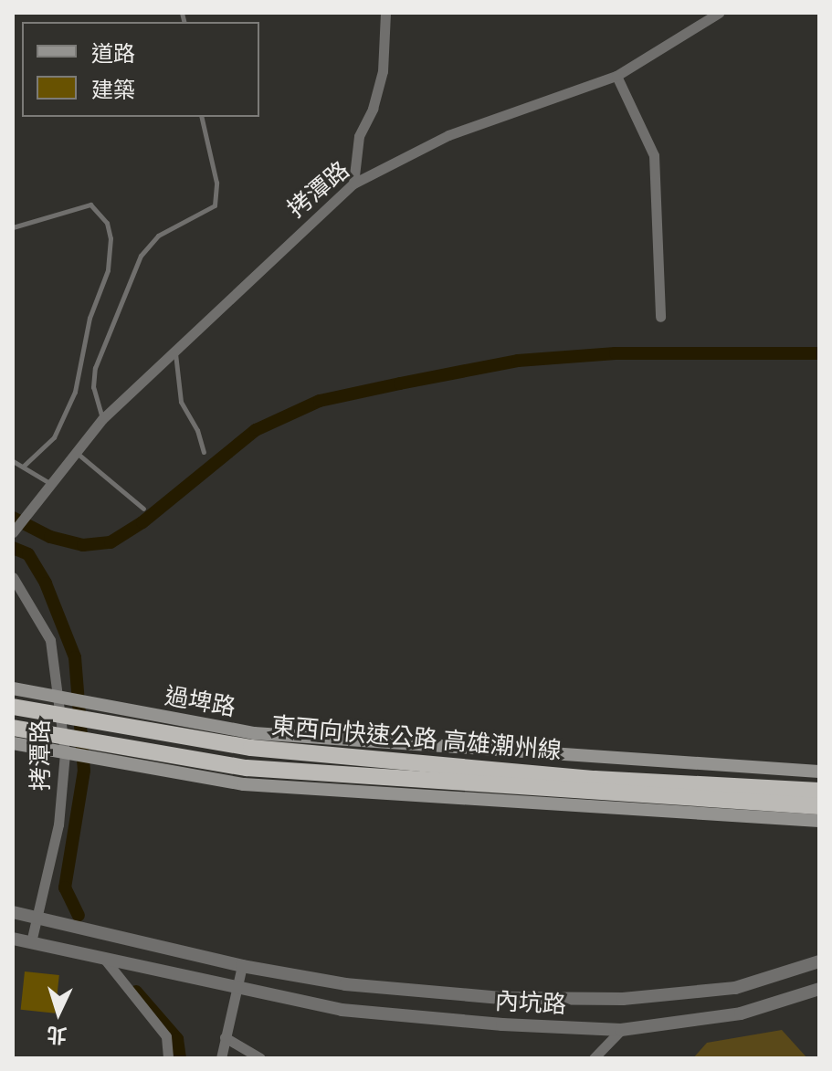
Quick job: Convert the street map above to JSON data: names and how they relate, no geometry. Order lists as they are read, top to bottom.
{
  "streets": {
    "highway": ["東西向快速公路 高雄潮州線"],
    "main road": ["過埤路"],
    "street": ["拷潭路", "內坑路"]
  },
  "crossings": [
    ["拷潭路", "過埤路"],
    ["拷潭路", "內坑路"]
  ],
  "legend": ["道路", "建築"],
  "north": "bottom"
}
